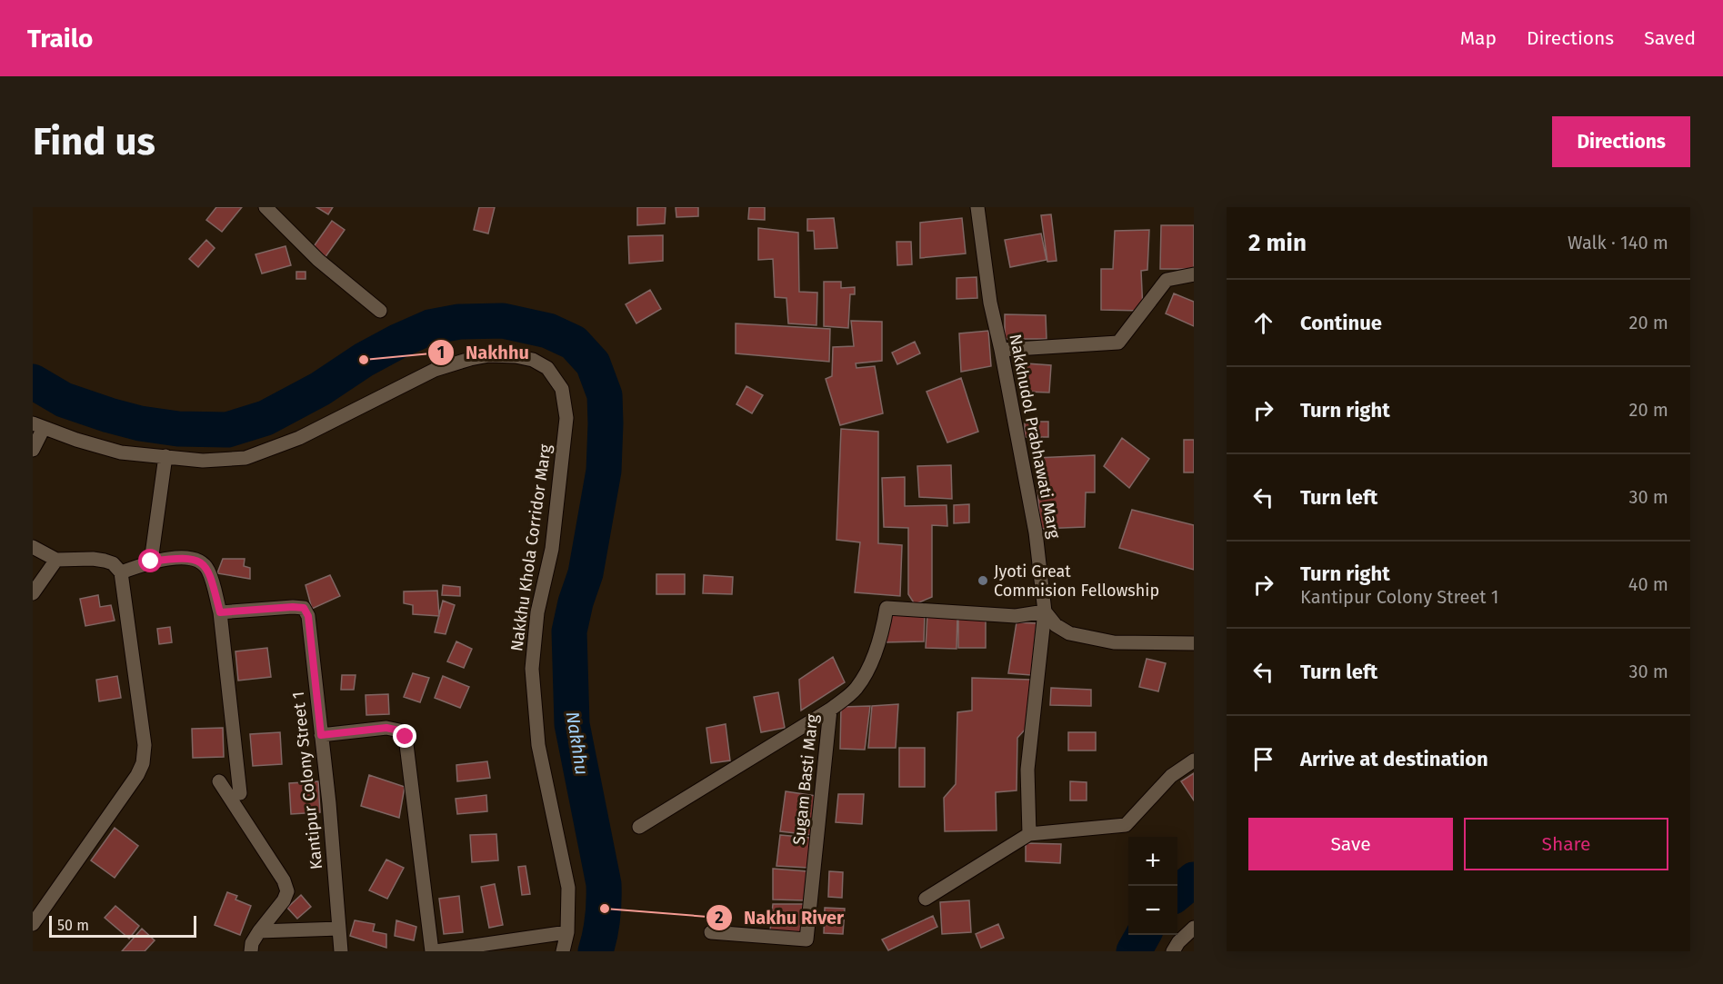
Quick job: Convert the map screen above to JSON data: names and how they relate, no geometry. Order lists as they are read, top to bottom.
{
  "streets": {
    "street": [
      "Nakkhudol Prabhawati Marg",
      "Nakkhu Khola Corridor Marg",
      "Sugam Basti Marg",
      "Kantipur Colony Street 1"
    ]
  },
  "crossings": [
    ["Nakkhudol Prabhawati Marg", "Sugam Basti Marg"]
  ],
  "water": ["Nakhhu"],
  "places": ["Nakhhu", "Jyoti Great Commision Fellowship", "Nakhu River"],
  "scale_bar": "50 m",
  "page": {
    "header": "Trailo",
    "nav": ["Map", "Directions", "Saved"],
    "buttons": [
      "Directions",
      ["Save", "Share"]
    ],
    "title": "Find us",
    "heading": ["2 min", "Walk · 140 m"],
    "list": [
      ["Continue", "20 m"],
      ["Turn right", "20 m"],
      ["Turn left", "30 m"],
      ["Turn right", "Kantipur Colony Street 1", "40 m"],
      ["Turn left", "30 m"],
      "Arrive at destination"
    ],
    "map_buttons": ["+", "−"],
    "scale": "50 m"
  }
}
